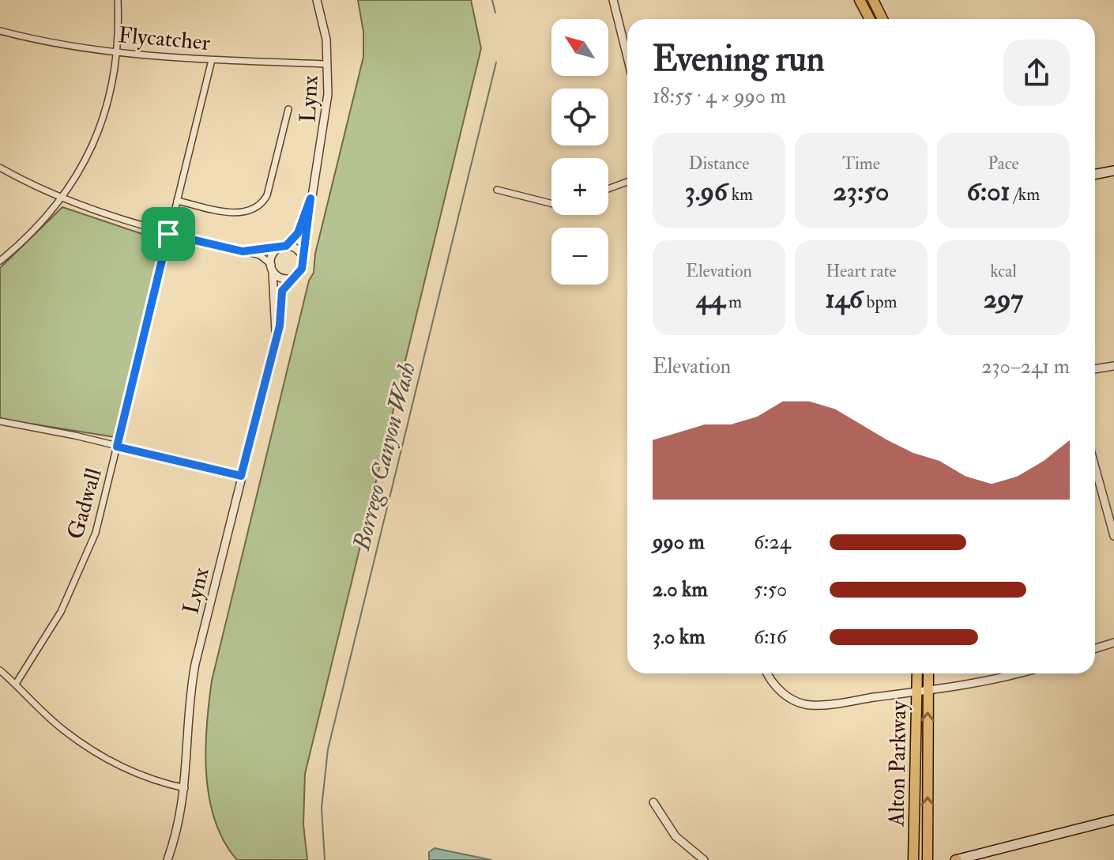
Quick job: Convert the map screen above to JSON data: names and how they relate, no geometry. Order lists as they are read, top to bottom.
{
  "streets": {
    "main road": ["Alton Parkway"],
    "street": ["Flycatcher", "Lynx", "Gadwall"]
  },
  "crossings": [
    ["Flycatcher", "Lynx"],
    ["Flycatcher", "Gadwall"]
  ],
  "water": ["Borrego Canyon Wash"],
  "north": "top left",
  "page": {
    "map_buttons": ["+", "−"],
    "heading": ["Evening run", "18:55 · 4 × 990 m"],
    "stats": [
      ["Distance", "3.96 km"],
      ["Time", "23:50"],
      ["Pace", "6:01 /km"],
      ["Elevation", "44 m"],
      ["Heart rate", "146 bpm"],
      ["kcal", "297"]
    ],
    "chart": ["Elevation", "230–241 m"],
    "list": [
      {
        "name": "990 m",
        "note": "6:24"
      },
      {
        "name": "2.0 km",
        "note": "5:50"
      },
      {
        "name": "3.0 km",
        "note": "6:16"
      }
    ]
  }
}
